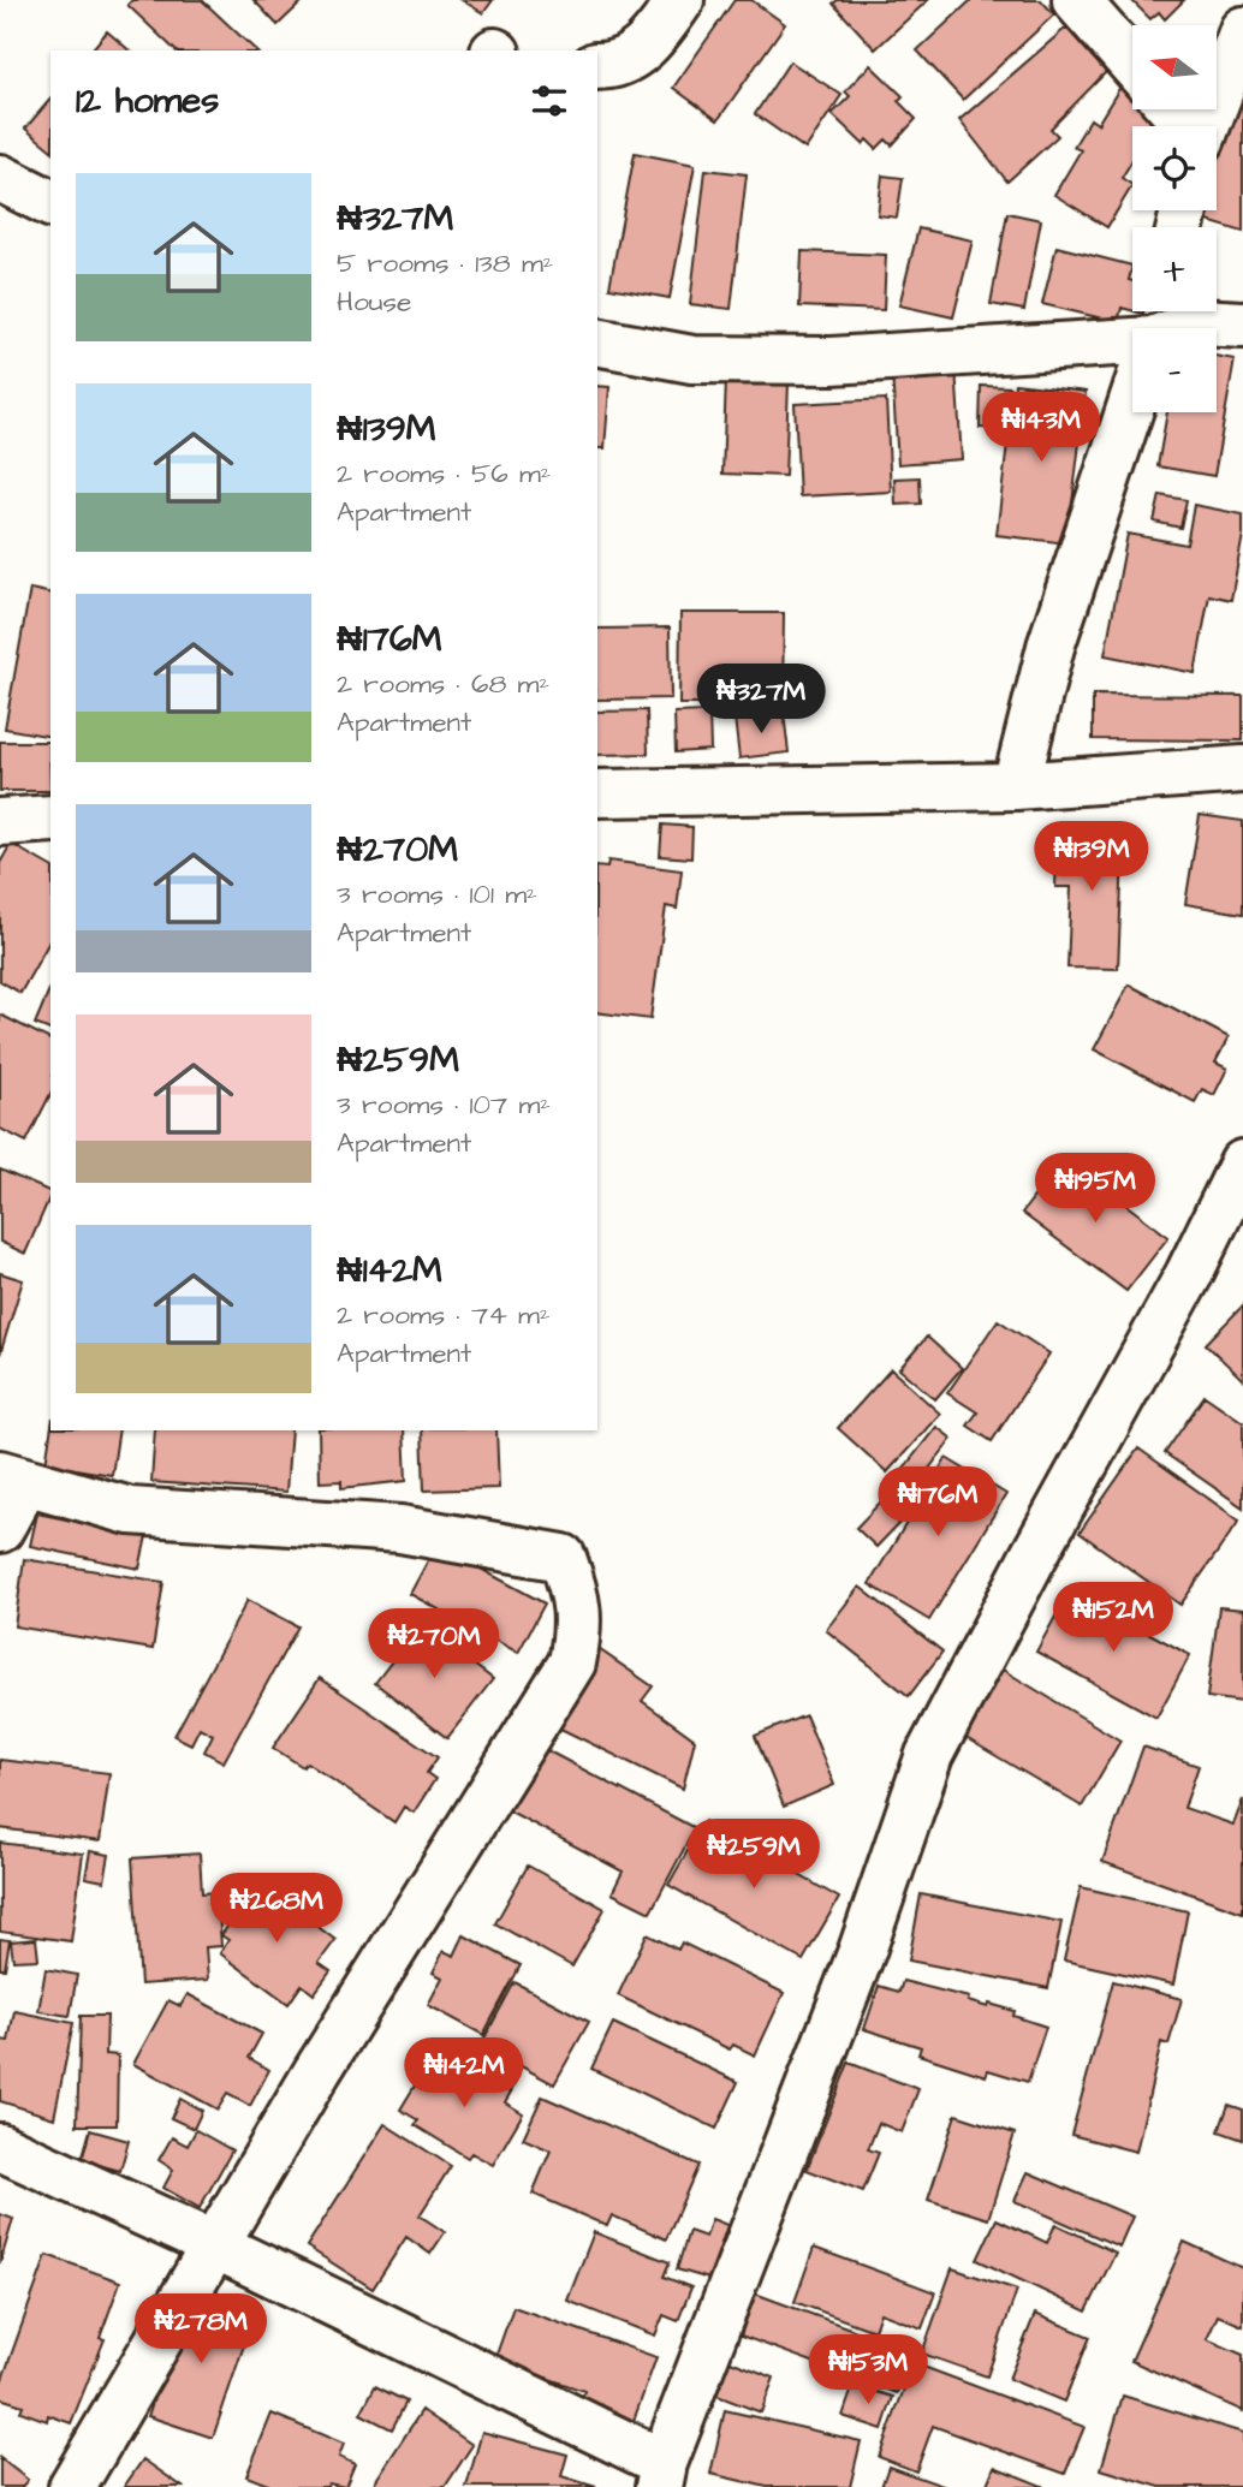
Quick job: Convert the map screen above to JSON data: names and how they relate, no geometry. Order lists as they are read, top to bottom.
{
  "north": "left",
  "page": {
    "map_buttons": ["+", "−"],
    "heading": "12 homes",
    "list": [
      {
        "name": "₦327M",
        "note": "5 rooms · 138 m² · House"
      },
      {
        "name": "₦139M",
        "note": "2 rooms · 56 m² · Apartment"
      },
      {
        "name": "₦176M",
        "note": "2 rooms · 68 m² · Apartment"
      },
      {
        "name": "₦270M",
        "note": "3 rooms · 101 m² · Apartment"
      },
      {
        "name": "₦259M",
        "note": "3 rooms · 107 m² · Apartment"
      },
      {
        "name": "₦142M",
        "note": "2 rooms · 74 m² · Apartment"
      }
    ],
    "price": [
      "₦143M",
      "₦327M",
      "₦139M",
      "₦195M",
      "₦176M",
      "₦152M",
      "₦270M",
      "₦259M",
      "₦268M",
      "₦142M",
      "₦278M",
      "₦153M"
    ]
  }
}
